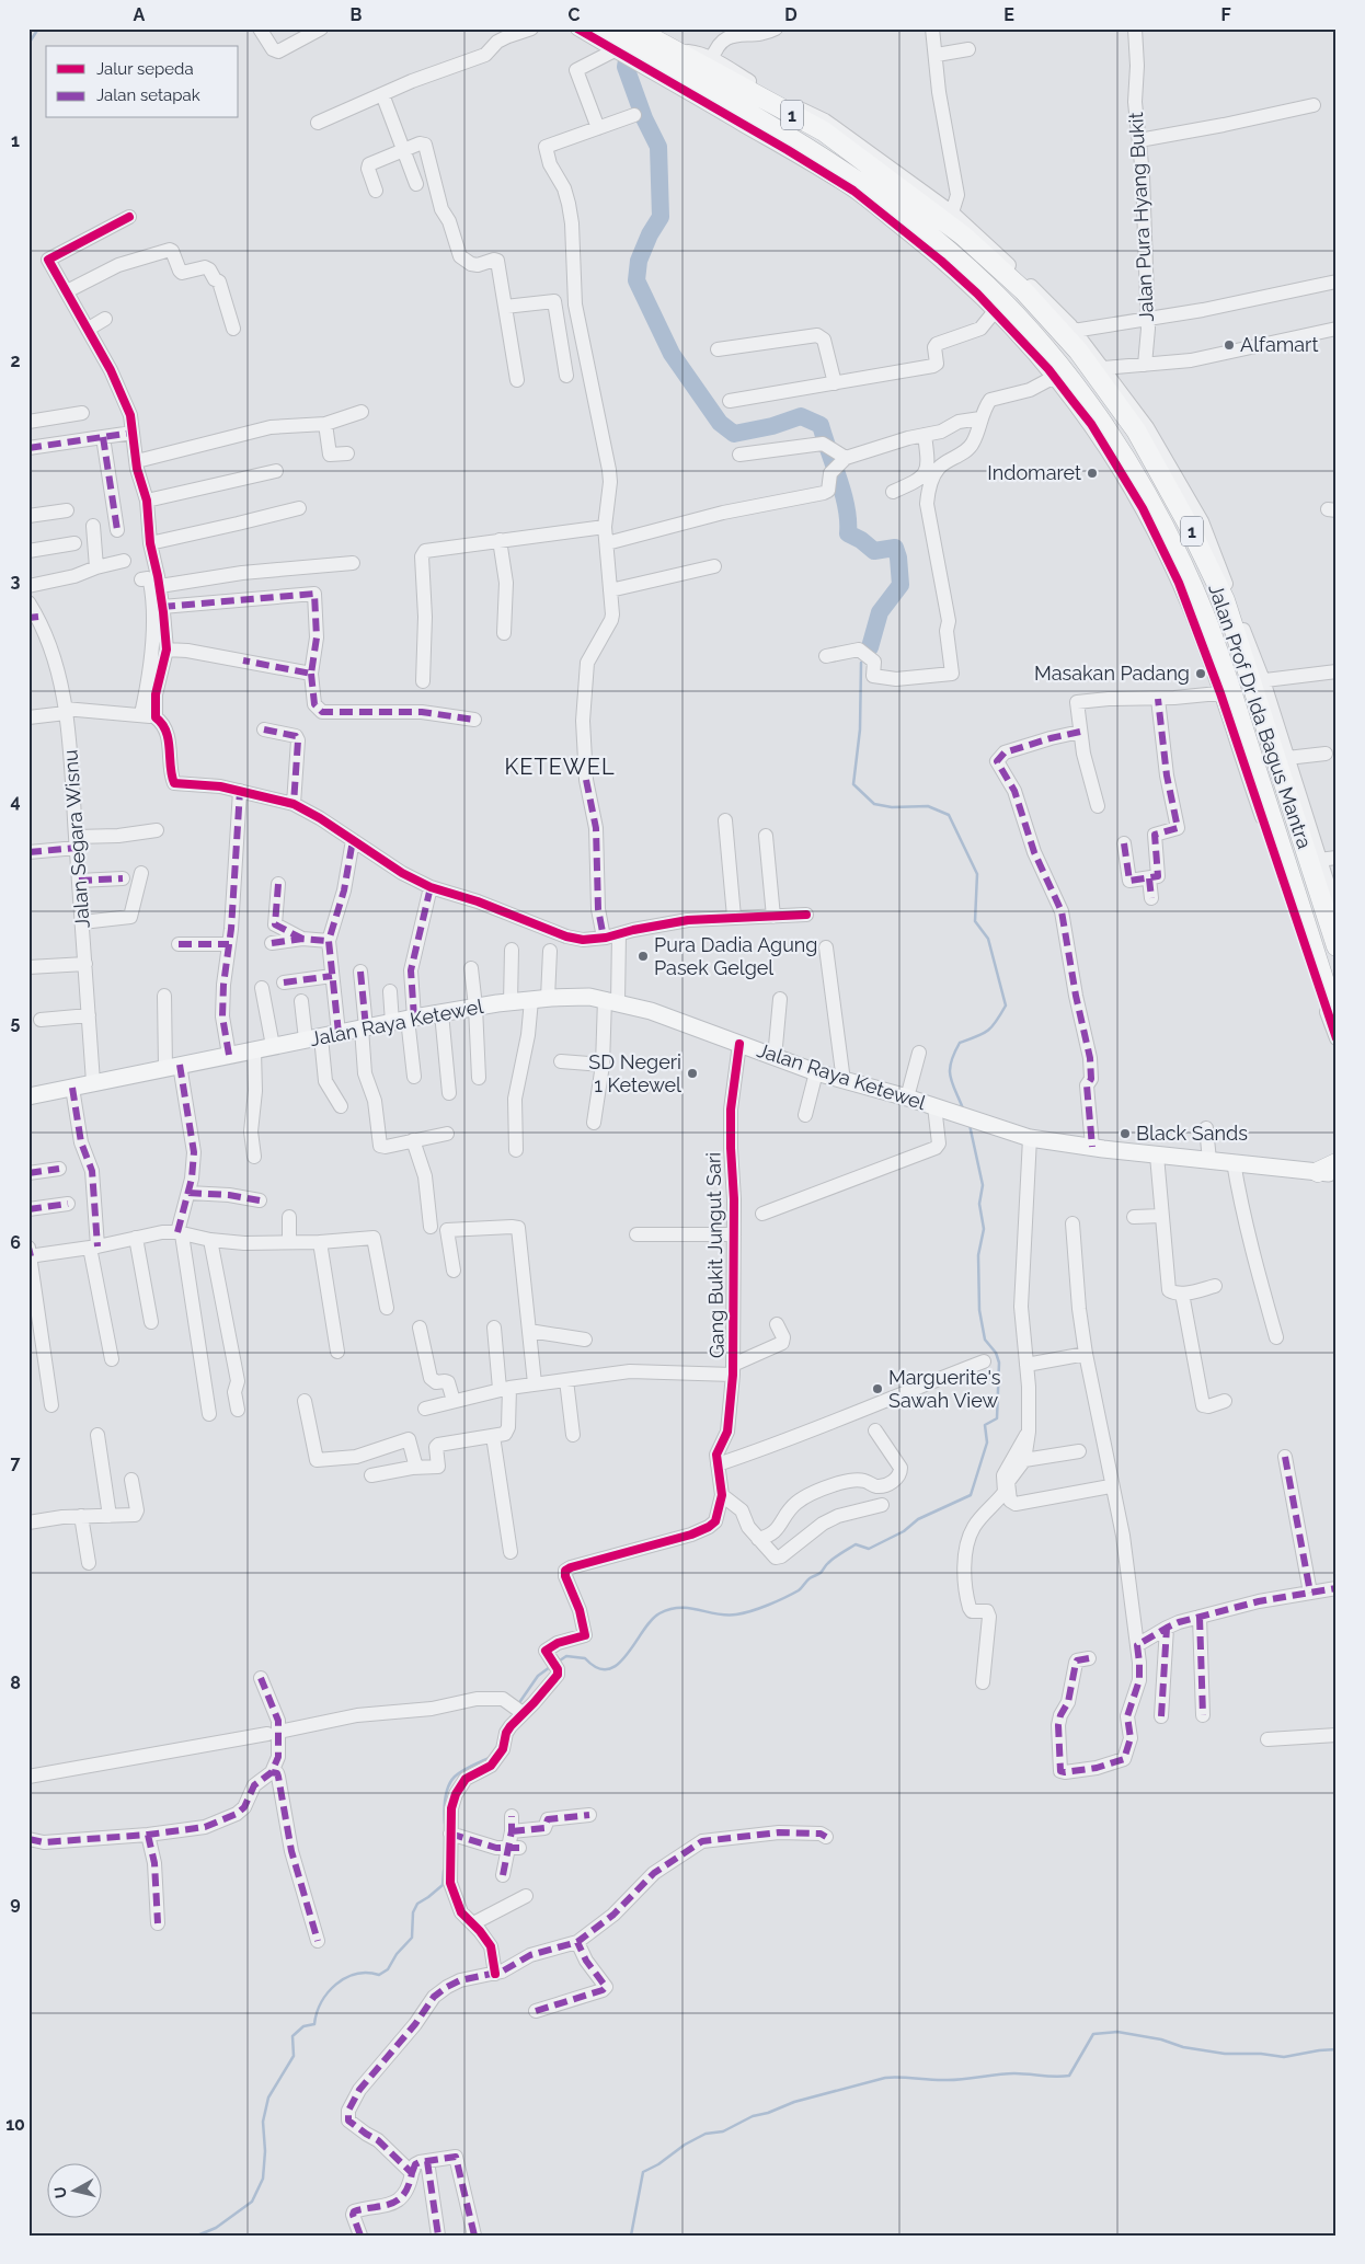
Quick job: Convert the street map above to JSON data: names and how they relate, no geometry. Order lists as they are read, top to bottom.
{
  "streets": {
    "highway": ["1", "Jalan Prof Dr Ida Bagus Mantra"],
    "main road": ["Jalan Raya Ketewel"],
    "street": ["Jalan Pura Hyang Bukit", "Jalan Segara Wisnu", "Gang Bukit Jungut Sari"]
  },
  "crossings": [
    ["1", "Jalan Prof Dr Ida Bagus Mantra"],
    ["Jalan Segara Wisnu", "Jalan Raya Ketewel"],
    ["Jalan Raya Ketewel", "Gang Bukit Jungut Sari"]
  ],
  "districts": ["KETEWEL"],
  "places": [
    "Alfamart",
    "Indomaret",
    "Masakan Padang",
    "Pura Dadia Agung Pasek Gelgel",
    "SD Negeri 1 Ketewel",
    "Black Sands",
    "Marguerite's Sawah View"
  ],
  "legend": ["Jalur sepeda", "Jalan setapak"],
  "north": "left",
  "grid": {
    "columns": [
      "A",
      "B",
      "C",
      "D",
      "E",
      "F"
    ],
    "rows": [
      "1",
      "2",
      "3",
      "4",
      "5",
      "6",
      "7",
      "8",
      "9",
      "10"
    ]
  }
}
